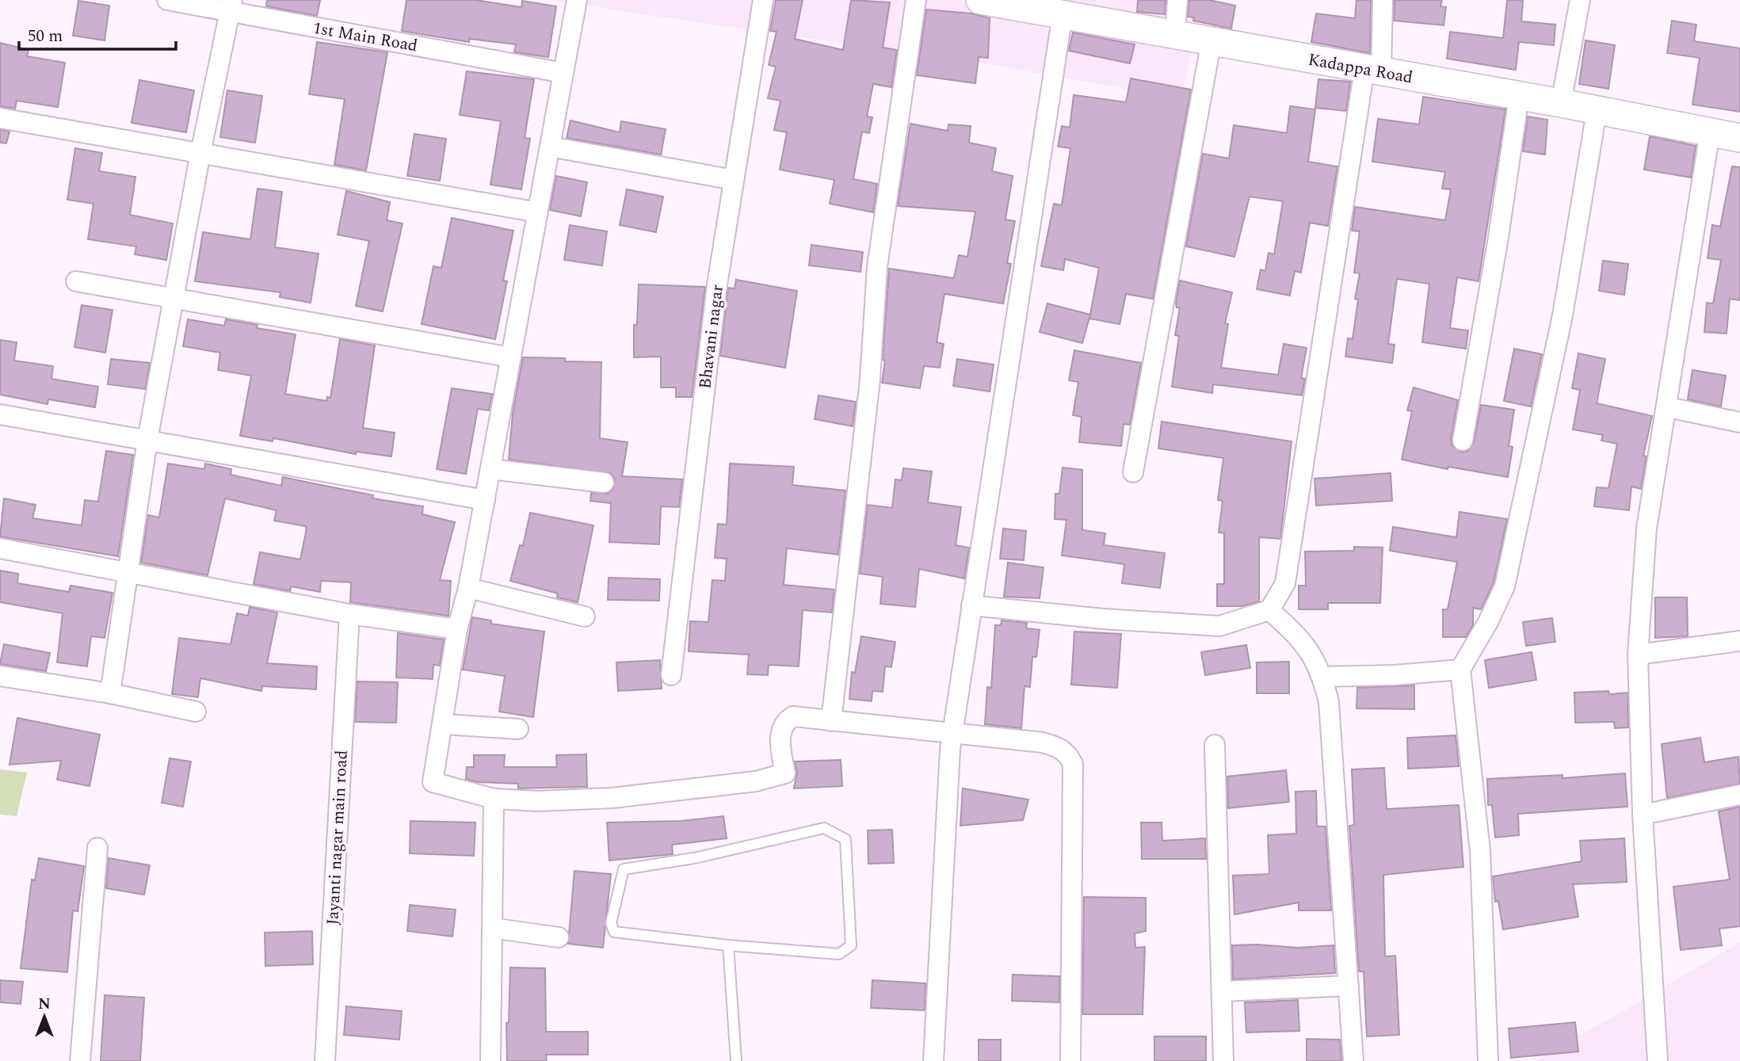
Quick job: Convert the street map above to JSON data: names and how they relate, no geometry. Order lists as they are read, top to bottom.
{
  "streets": {
    "main road": ["Kadappa Road"],
    "street": ["1st Main Road", "Bhavani nagar", "Jayanti nagar main road"]
  },
  "scale_bar": "50 m",
  "north": "top"
}
